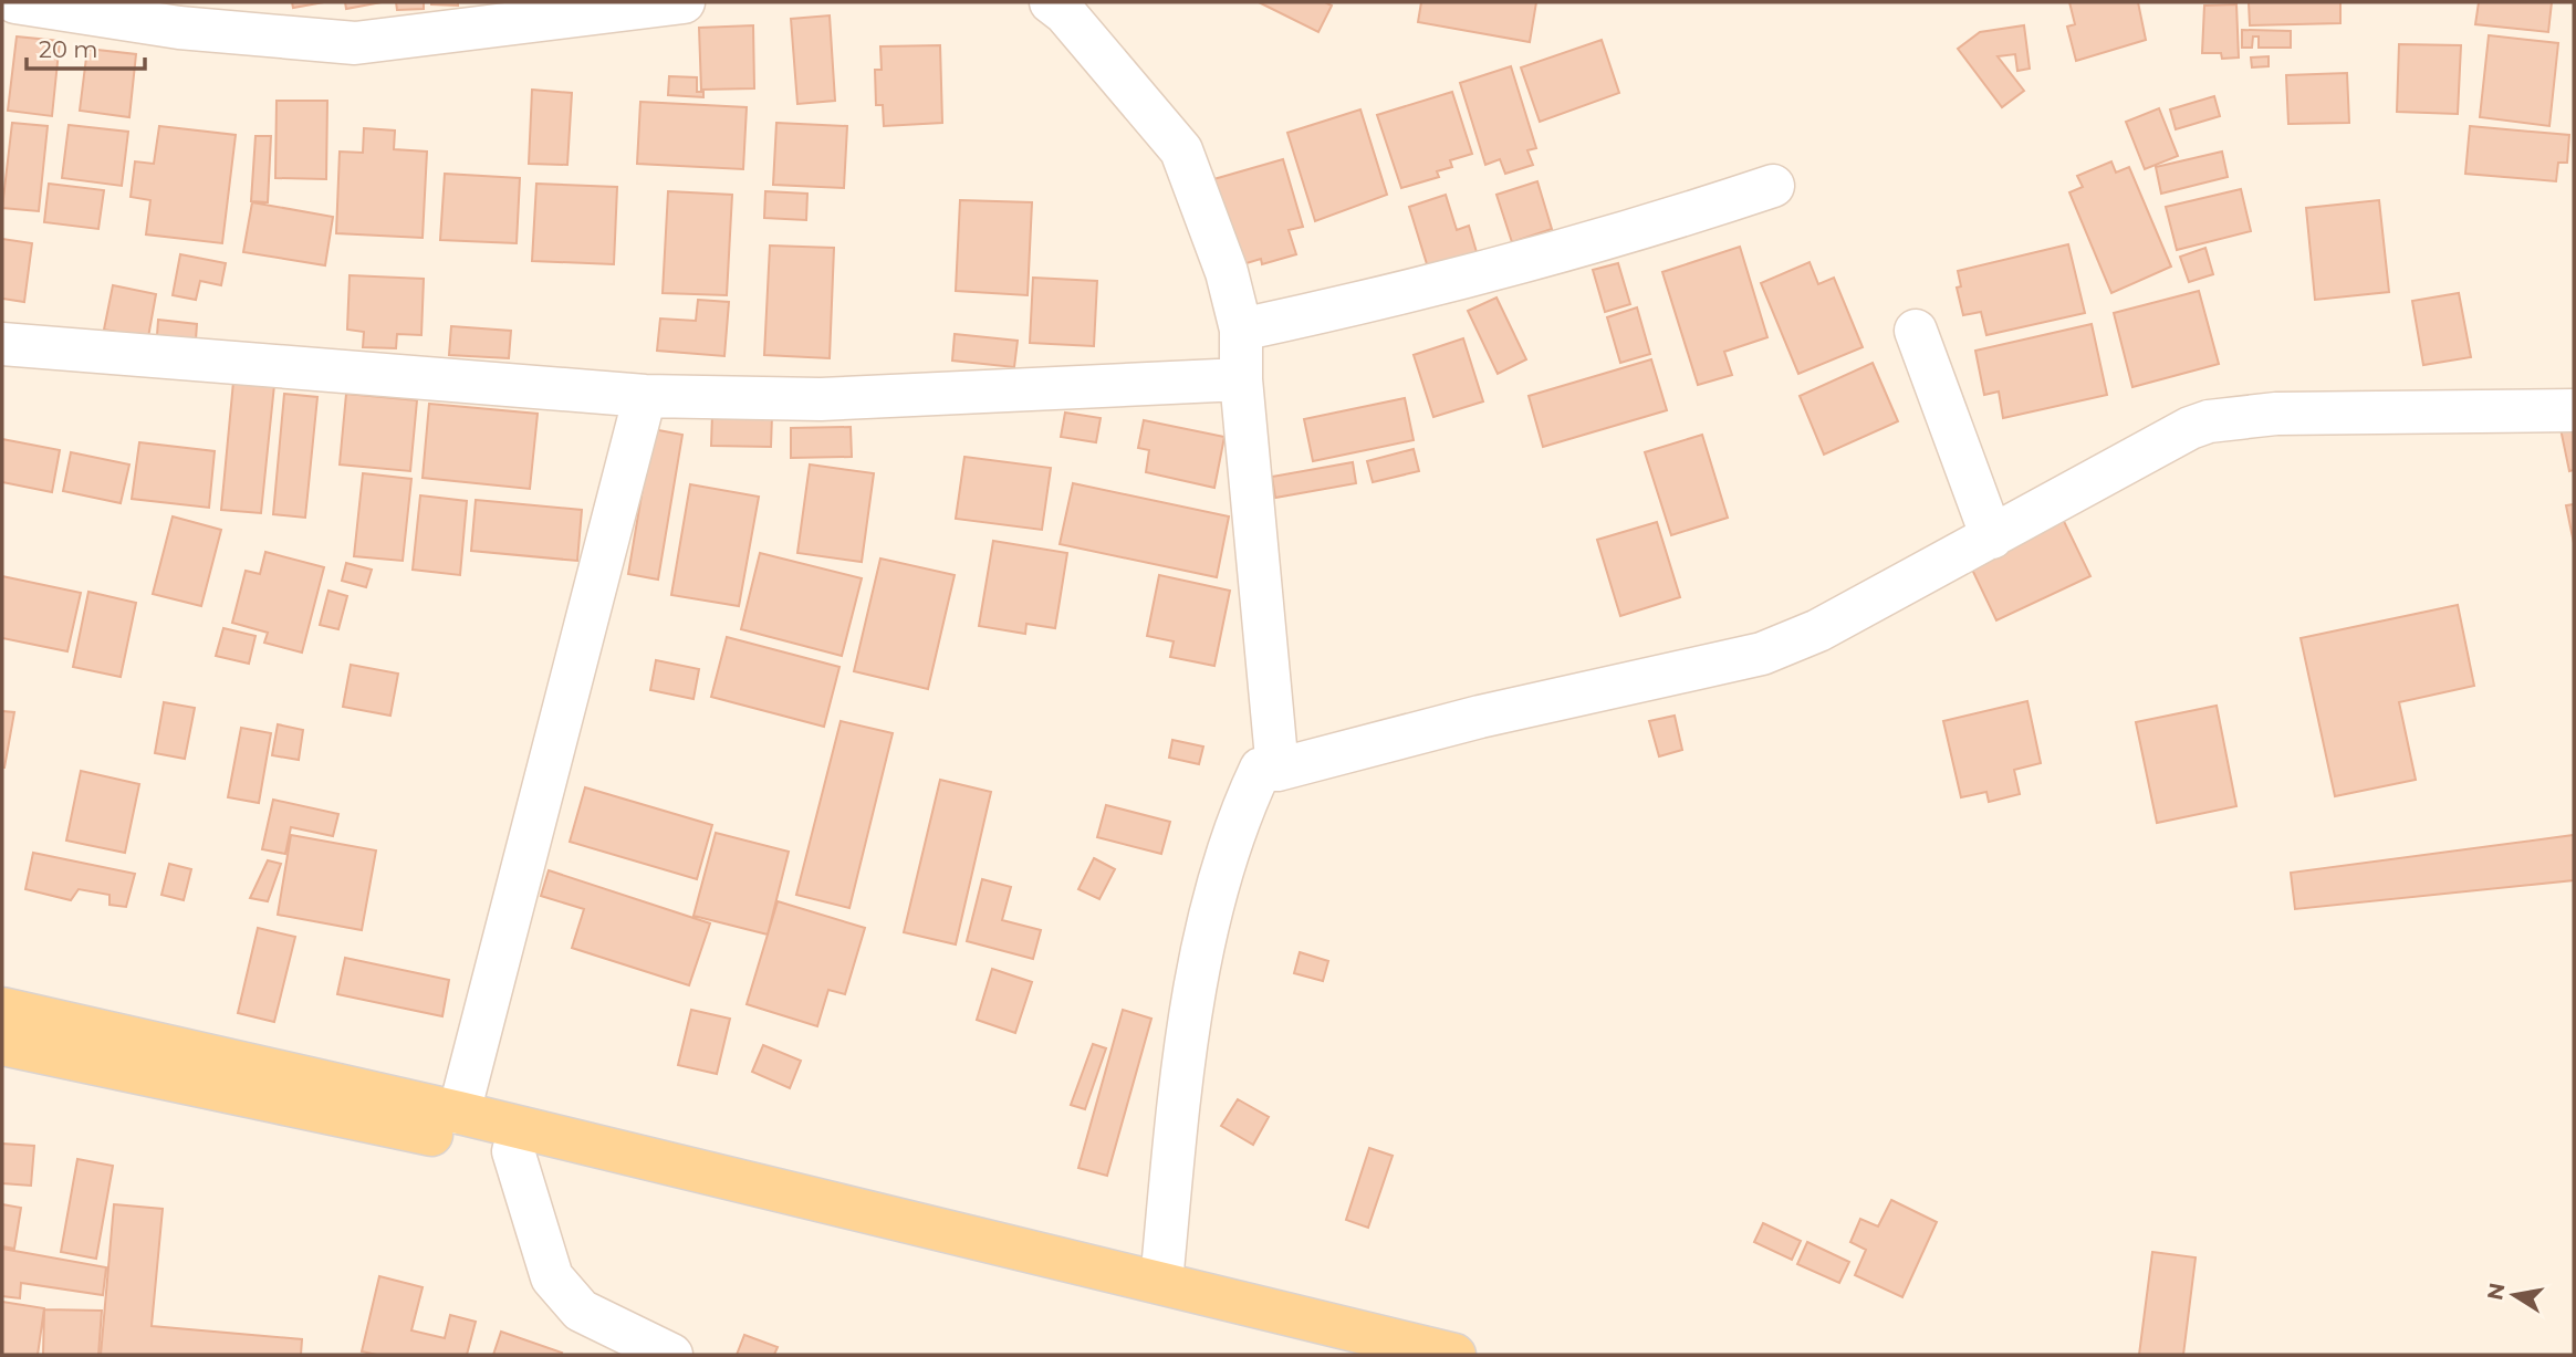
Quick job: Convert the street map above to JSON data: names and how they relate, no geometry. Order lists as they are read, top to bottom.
{
  "scale_bar": "20 m",
  "north": "left"
}
